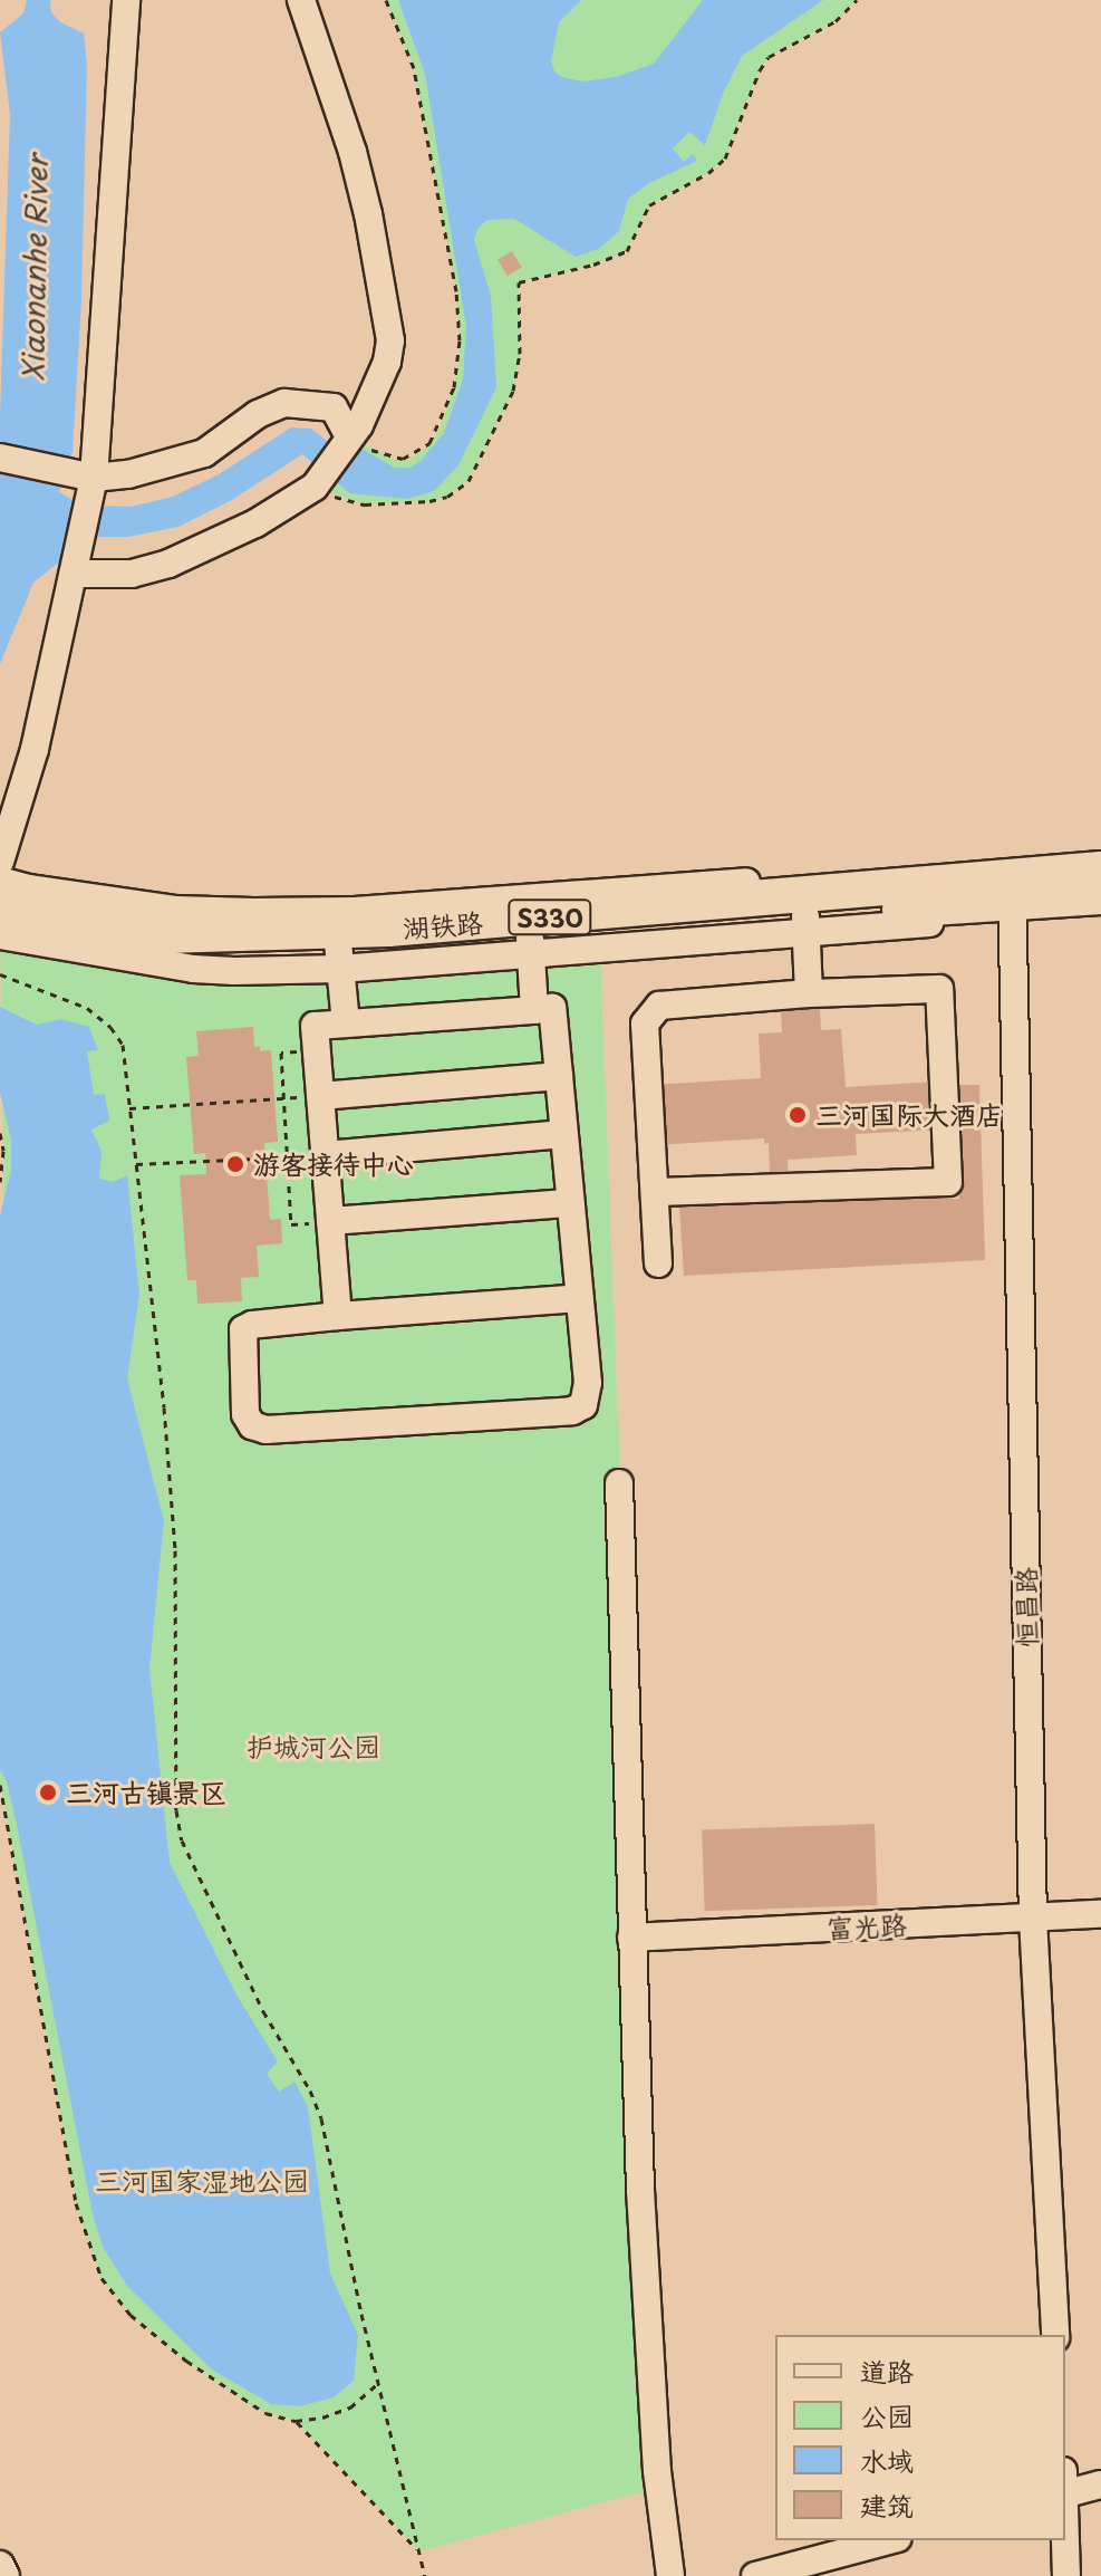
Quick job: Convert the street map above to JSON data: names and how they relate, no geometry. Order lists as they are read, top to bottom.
{
  "streets": {
    "main road": ["S330", "湖铁路"],
    "street": ["恒昌路", "富光路"]
  },
  "crossings": [
    ["湖铁路", "恒昌路"],
    ["恒昌路", "富光路"]
  ],
  "water": ["Xiaonanhe River"],
  "parks": ["护城河公园", "三河国家湿地公园"],
  "places": ["三河国际大酒店", "游客接待中心", "三河古镇景区"],
  "legend": [
    "道路",
    "公园",
    "水域",
    "建筑"
  ]
}
